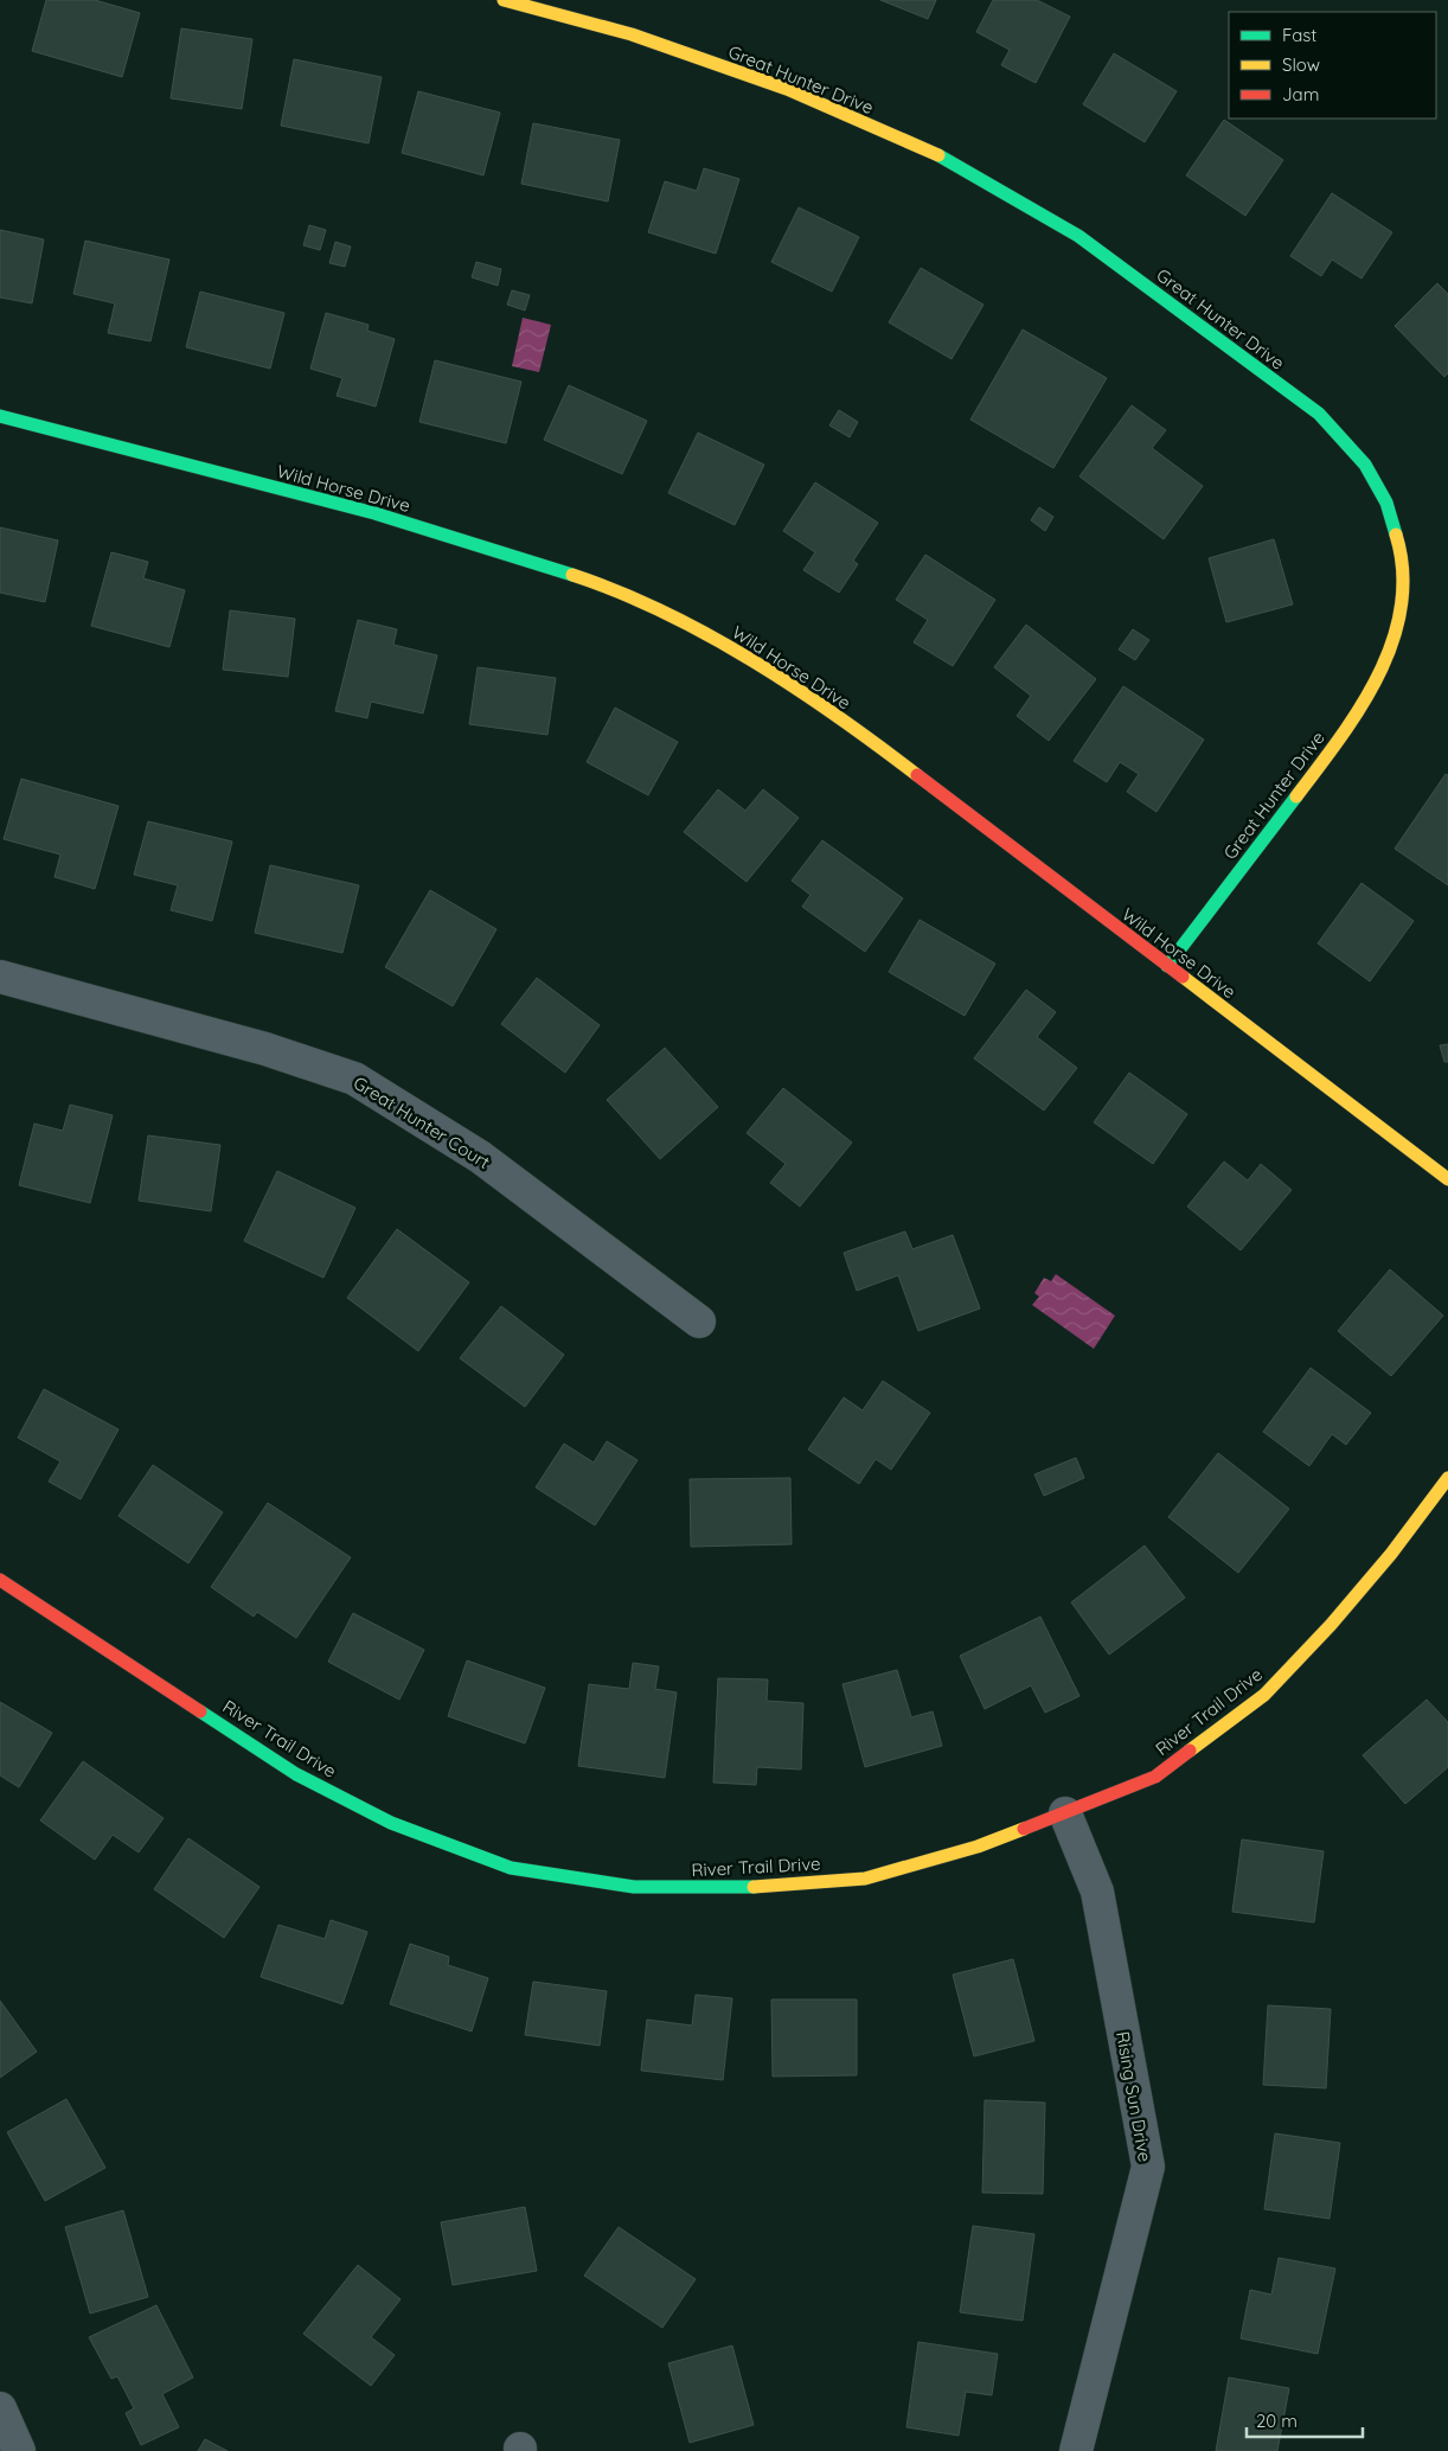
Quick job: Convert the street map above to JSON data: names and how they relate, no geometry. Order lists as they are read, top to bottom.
{
  "streets": {
    "street": [
      "Great Hunter Drive",
      "Wild Horse Drive",
      "Great Hunter Court",
      "River Trail Drive",
      "Rising Sun Drive"
    ]
  },
  "crossings": [
    ["Great Hunter Drive", "Wild Horse Drive"],
    ["River Trail Drive", "Rising Sun Drive"]
  ],
  "legend": ["Fast", "Slow", "Jam"],
  "scale_bar": "20 m"
}
